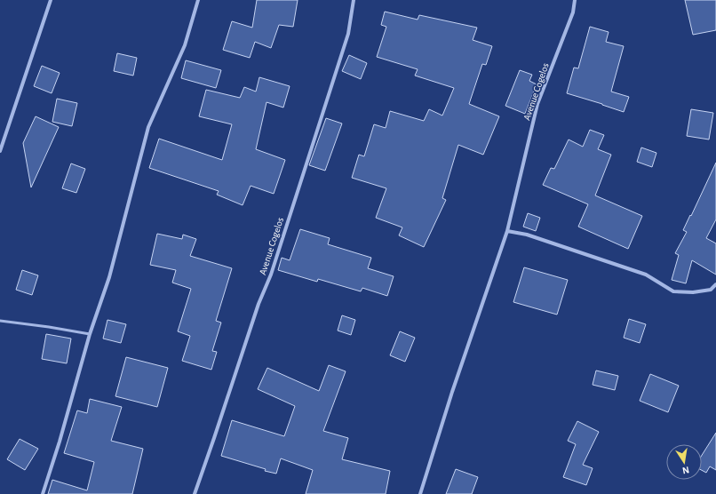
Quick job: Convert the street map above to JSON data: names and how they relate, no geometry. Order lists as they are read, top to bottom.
{
  "streets": {
    "street": ["Avenue Cogelos"]
  },
  "north": "bottom"
}
